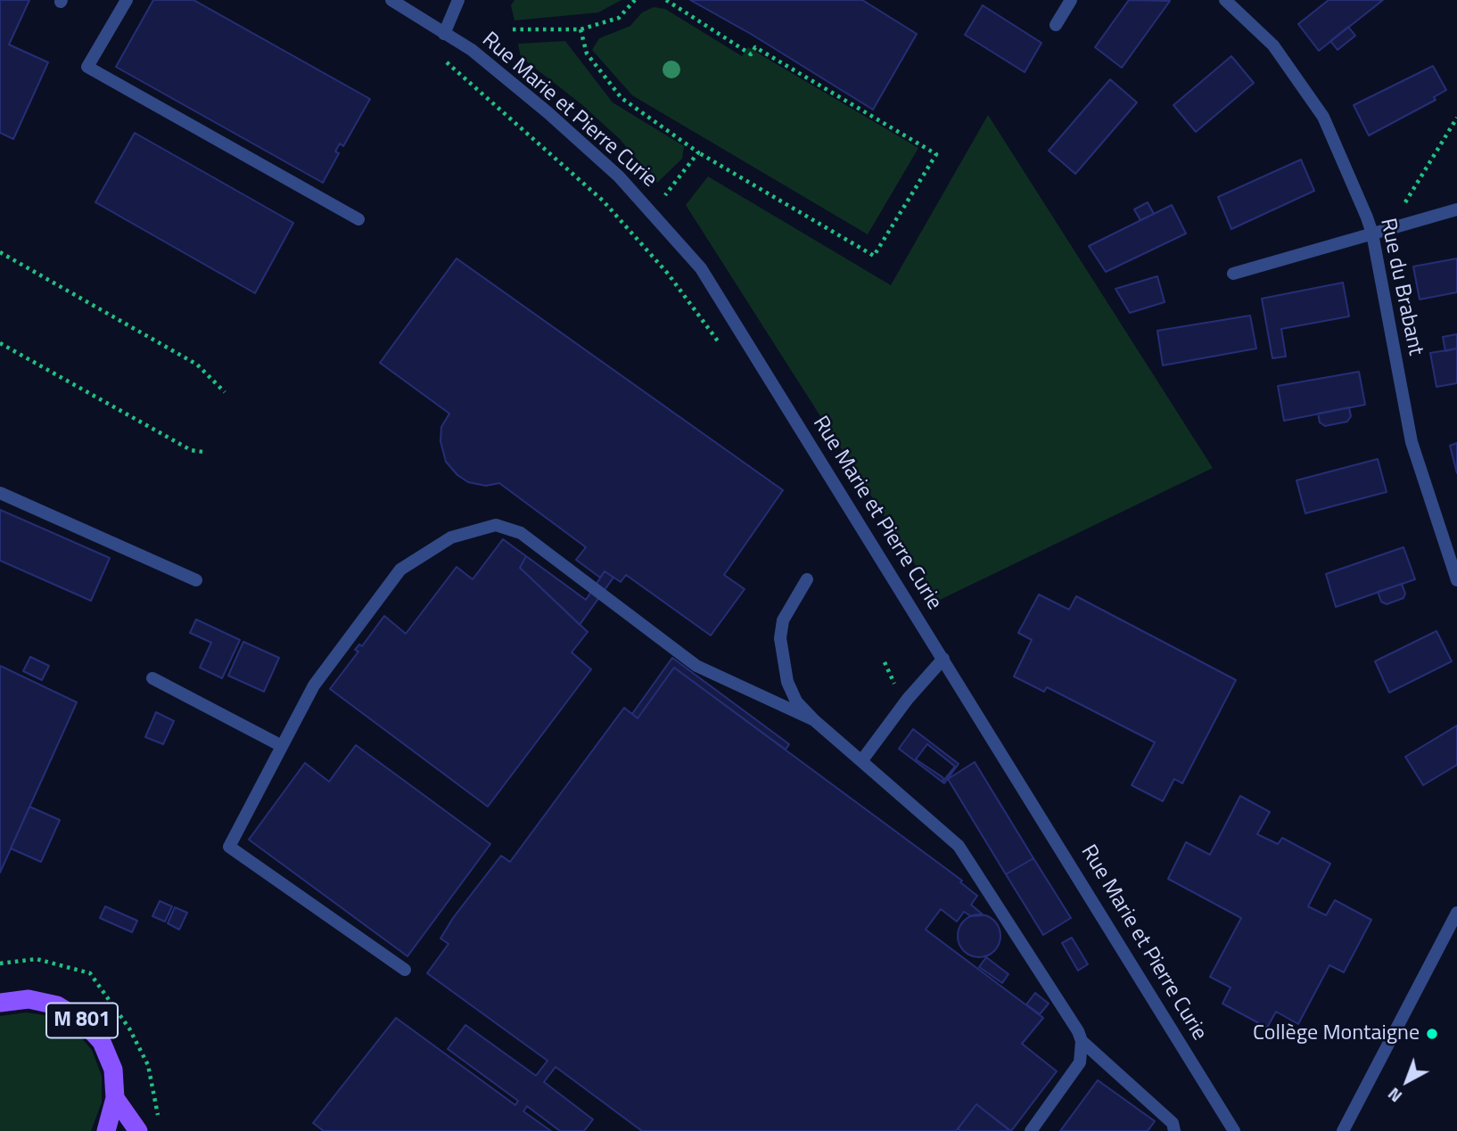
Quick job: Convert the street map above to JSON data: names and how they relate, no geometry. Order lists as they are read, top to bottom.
{
  "streets": {
    "main road": ["M 801"],
    "street": ["Rue Marie et Pierre Curie", "Rue du Brabant"]
  },
  "places": ["Collège Montaigne"],
  "north": "bottom left"
}
